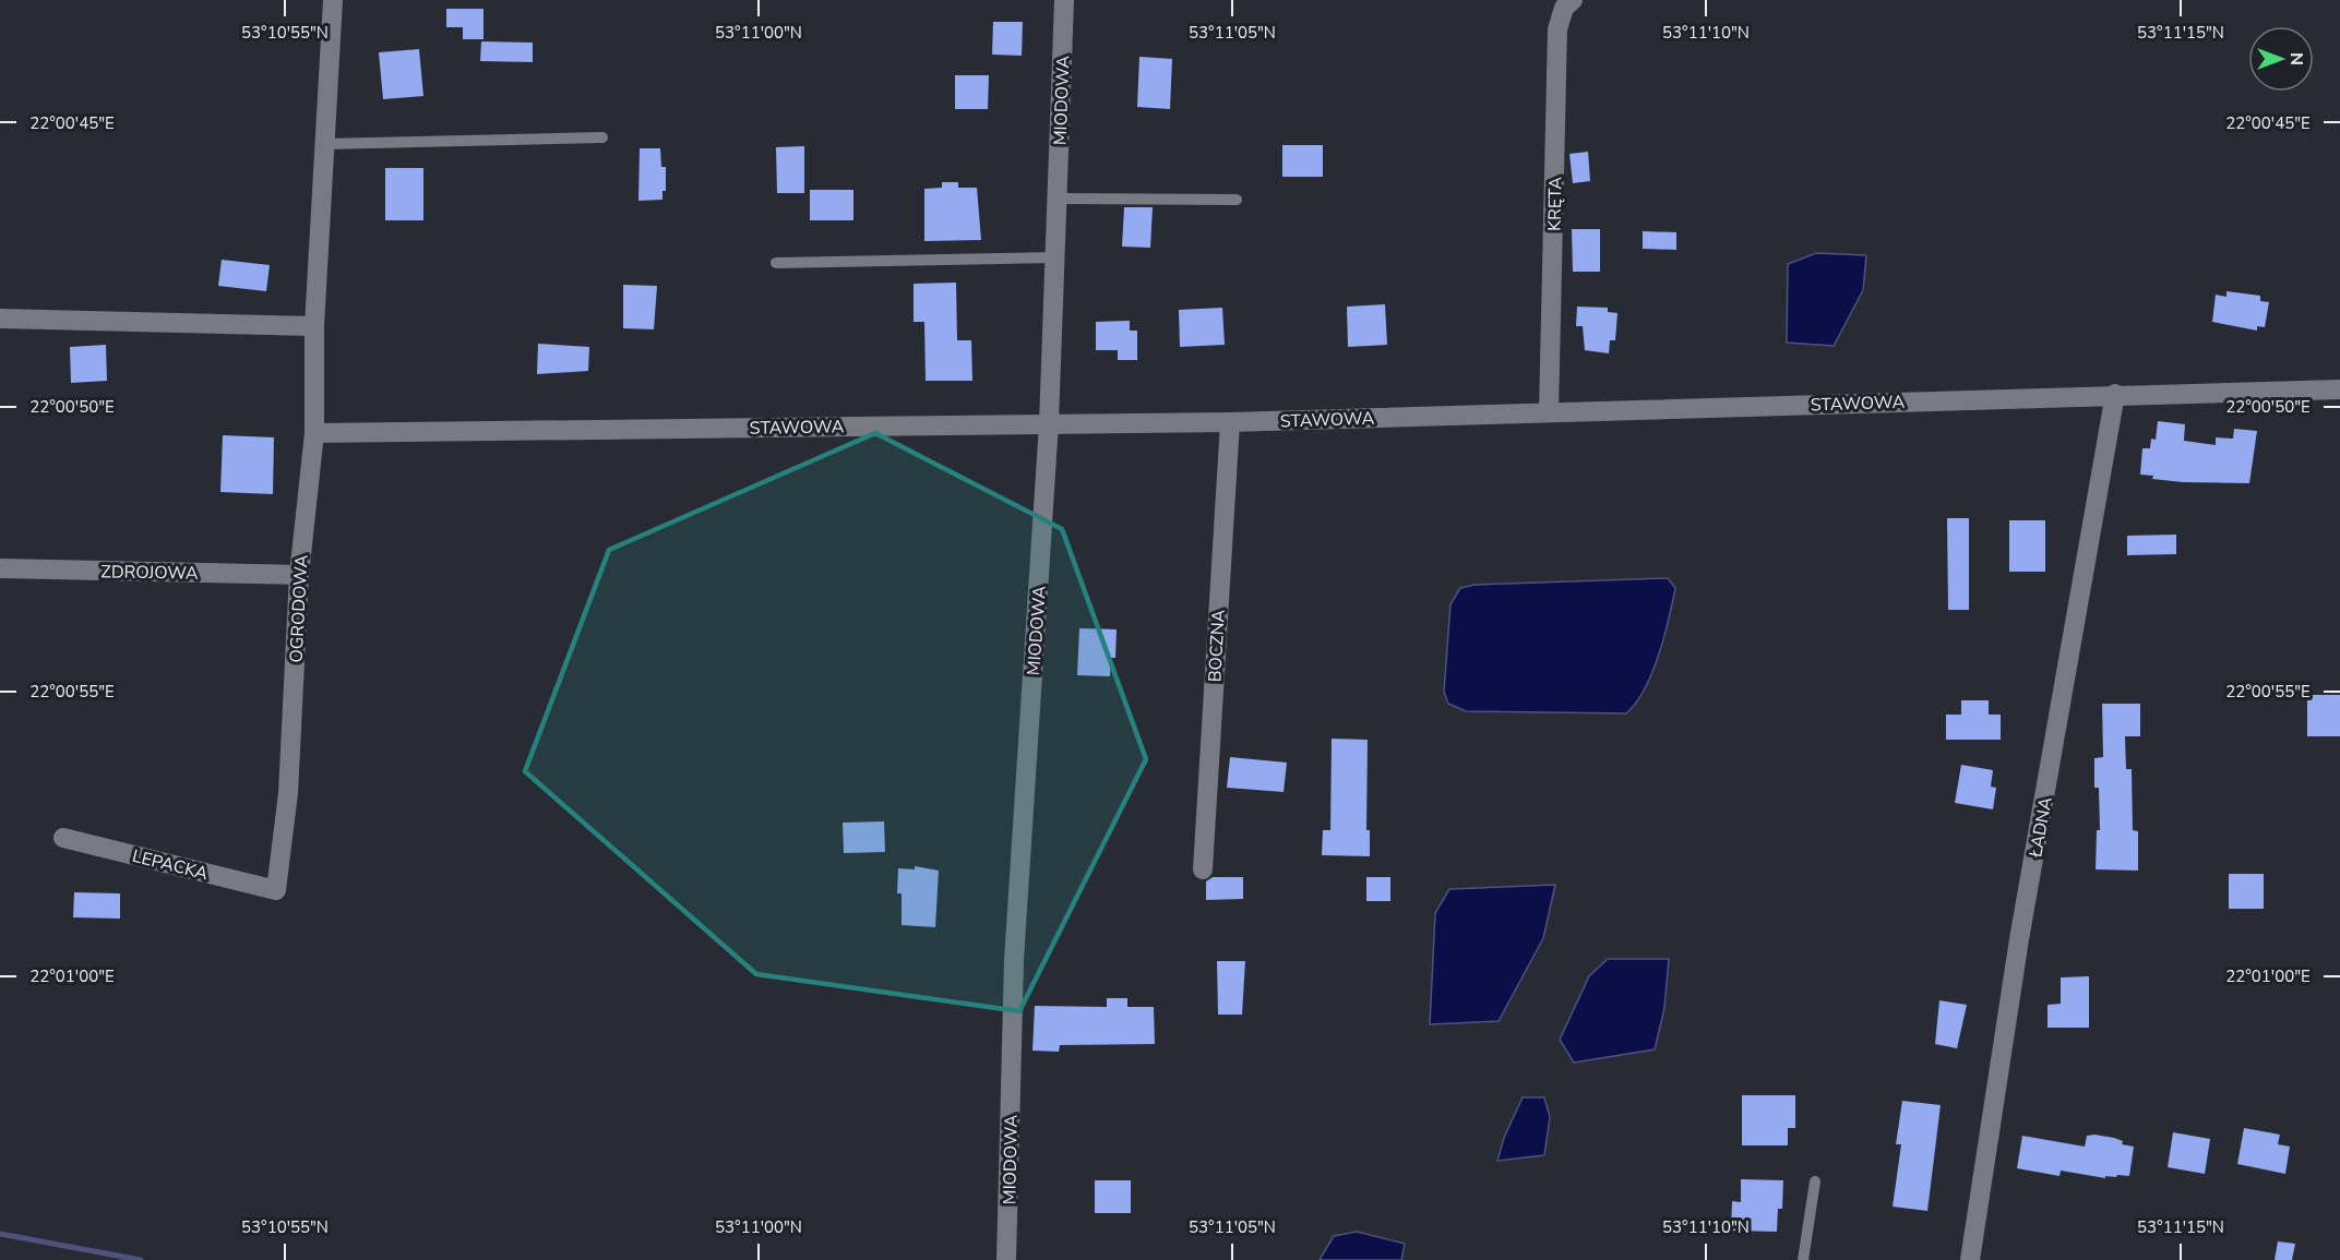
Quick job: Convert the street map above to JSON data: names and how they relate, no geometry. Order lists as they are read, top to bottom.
{
  "streets": {
    "street": [
      "MIODOWA",
      "KRĘTA",
      "STAWOWA",
      "ZDROJOWA",
      "OGRODOWA",
      "BOCZNA",
      "ŁADNA",
      "LEPACKA"
    ]
  },
  "crossings": [
    ["MIODOWA", "STAWOWA"],
    ["KRĘTA", "STAWOWA"],
    ["STAWOWA", "OGRODOWA"],
    ["STAWOWA", "BOCZNA"],
    ["STAWOWA", "ŁADNA"],
    ["ZDROJOWA", "OGRODOWA"],
    ["OGRODOWA", "LEPACKA"]
  ],
  "north": "right",
  "coordinates": [
    "53°10'55\"N",
    "53°11'00\"N",
    "53°11'05\"N",
    "53°11'10\"N",
    "53°11'15\"N",
    "22°00'45\"E",
    "22°00'50\"E",
    "22°00'55\"E",
    "22°01'00\"E"
  ]
}
